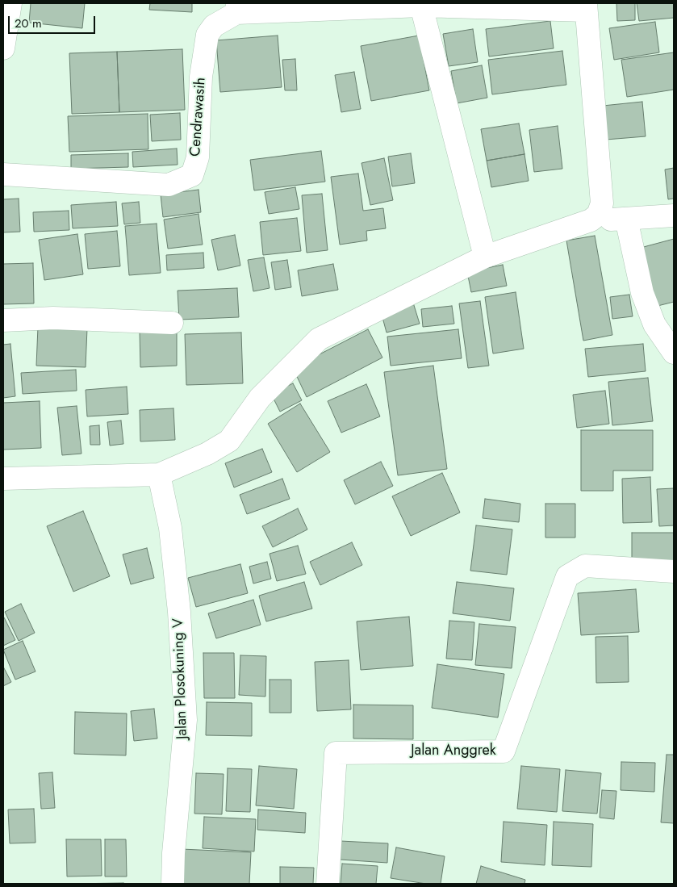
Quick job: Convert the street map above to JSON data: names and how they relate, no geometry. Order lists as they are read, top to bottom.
{
  "streets": {
    "street": ["Cendrawasih", "Jalan Plosokuning V", "Jalan Anggrek"]
  },
  "scale_bar": "20 m"
}
